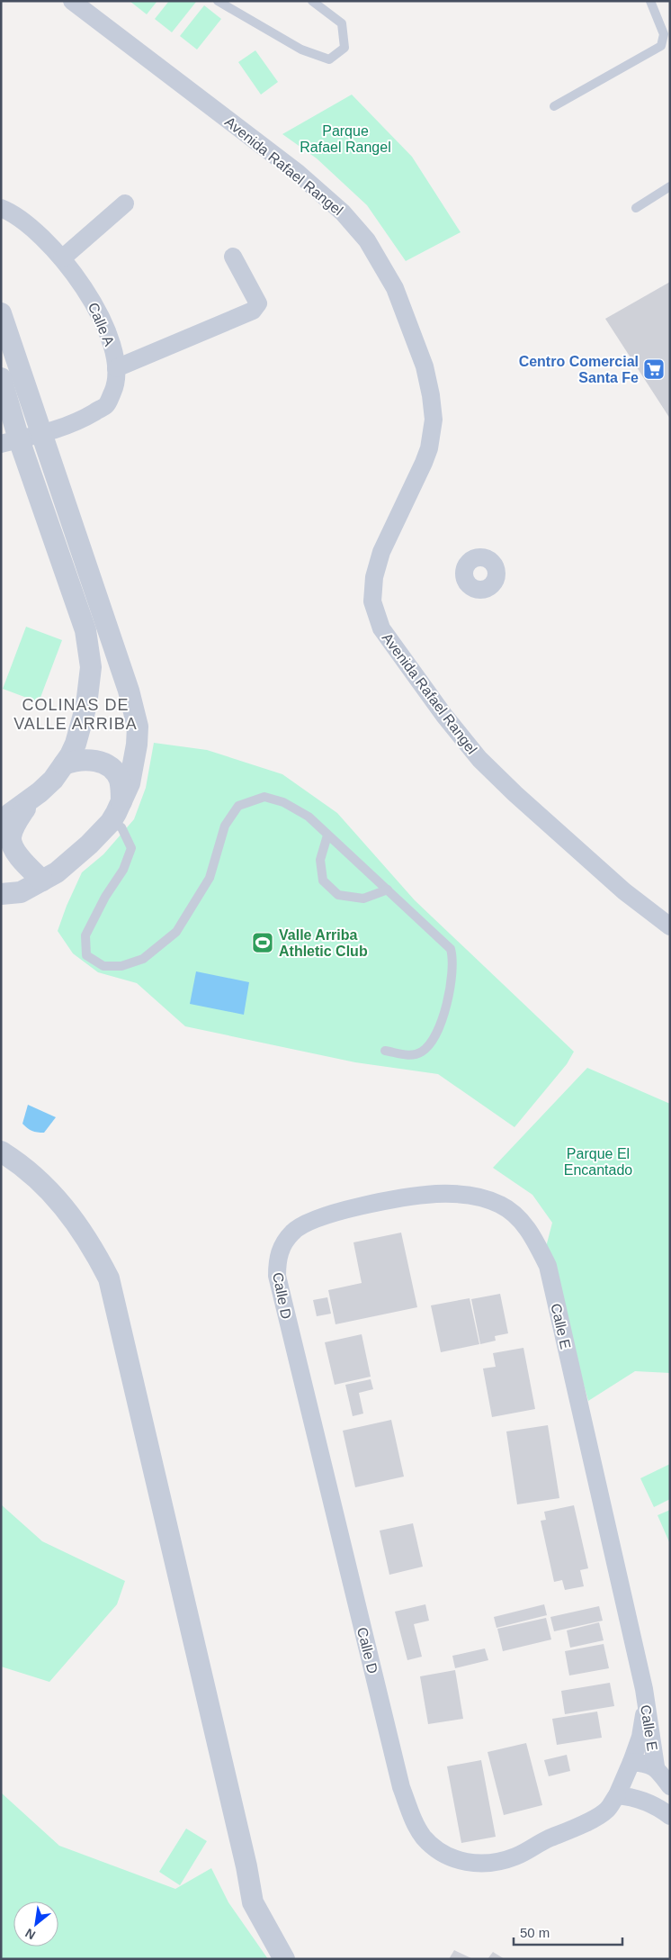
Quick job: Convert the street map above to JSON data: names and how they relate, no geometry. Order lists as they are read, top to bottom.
{
  "streets": {
    "street": [
      "Avenida Rafael Rangel",
      "Calle A",
      "Calle D",
      "Calle E"
    ]
  },
  "crossings": [
    ["Calle D", "Calle E"]
  ],
  "districts": ["COLINAS DE VALLE ARRIBA"],
  "parks": ["Parque Rafael Rangel", "Parque El Encantado"],
  "places": {
    "supermarket": ["Centro Comercial Santa Fe"],
    "sports": ["Valle Arriba Athletic Club"]
  },
  "scale_bar": "50 m",
  "north": "bottom left"
}
